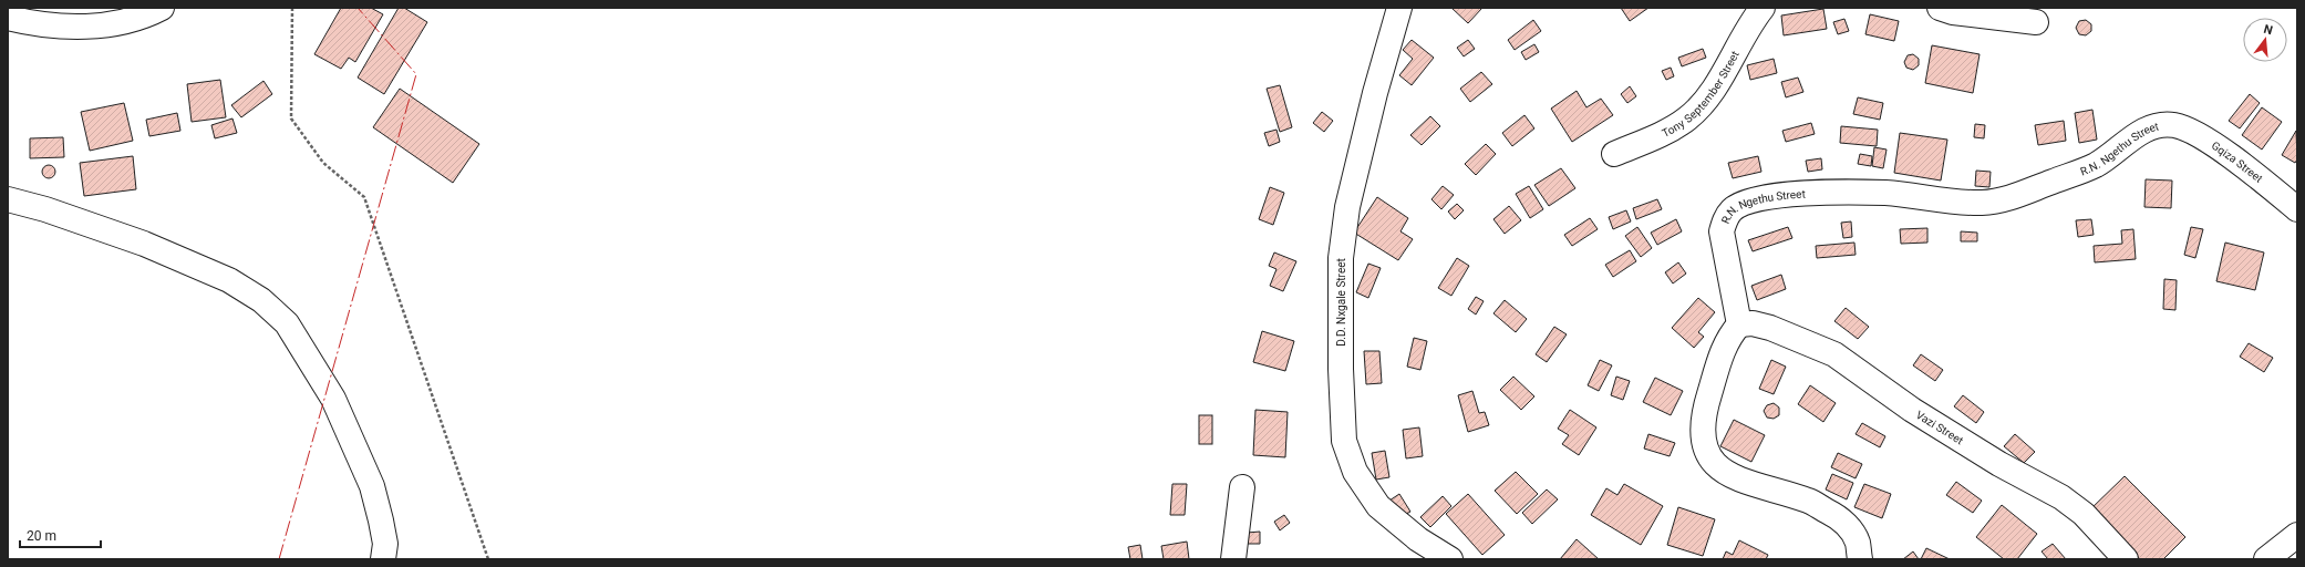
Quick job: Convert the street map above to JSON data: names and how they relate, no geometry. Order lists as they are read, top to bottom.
{
  "streets": {
    "street": [
      "Tony September Street",
      "R.N. Ngethu Street",
      "Gqiza Street",
      "D.D. Nxgale Street",
      "Vazi Street"
    ]
  },
  "crossings": [
    ["R.N. Ngethu Street", "Gqiza Street"],
    ["R.N. Ngethu Street", "Vazi Street"]
  ],
  "scale_bar": "20 m",
  "north": "top"
}
